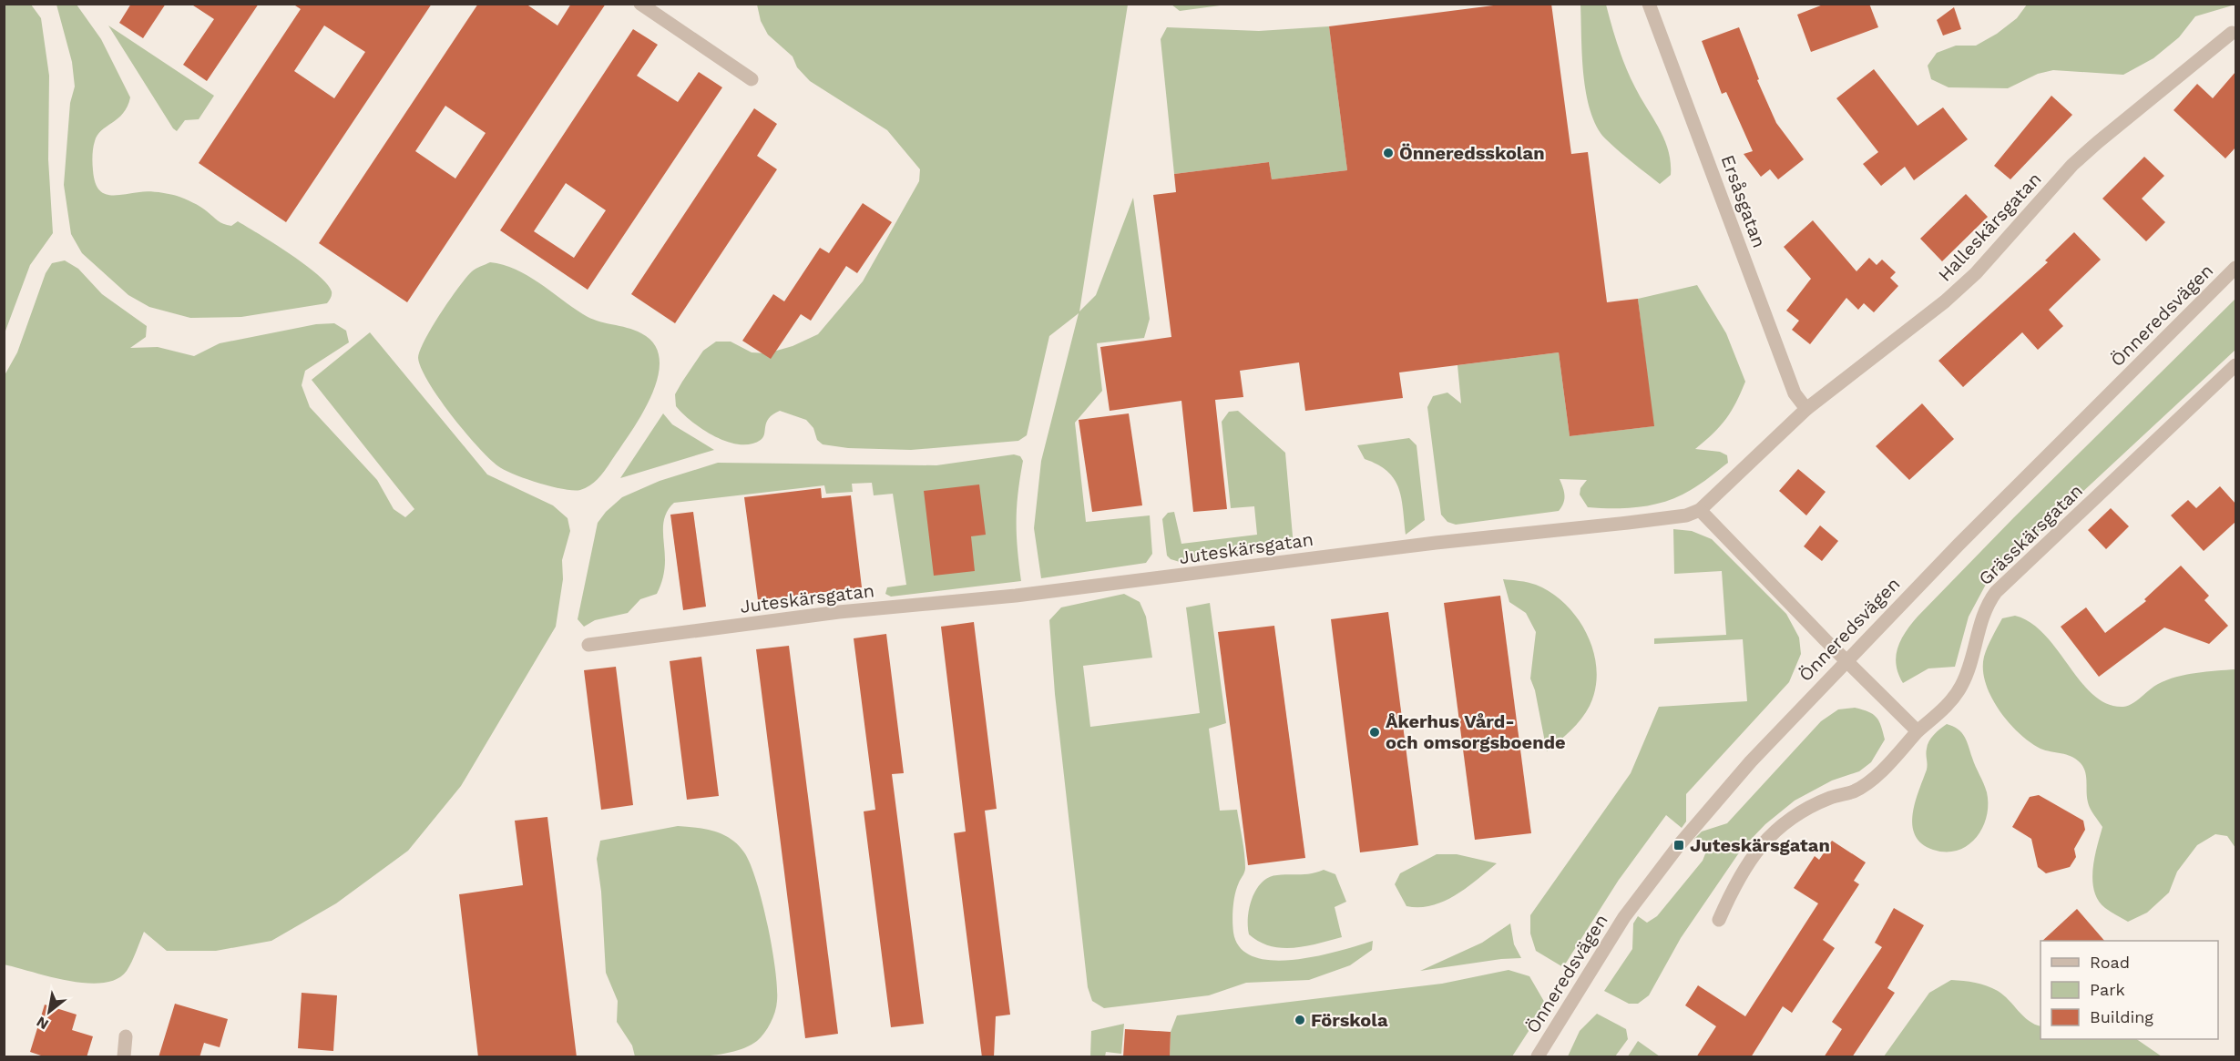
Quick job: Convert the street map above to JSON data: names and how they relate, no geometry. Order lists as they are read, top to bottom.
{
  "streets": {
    "street": [
      "Ersåsgatan",
      "Halleskärsgatan",
      "Önneredsvägen",
      "Grässkärsgatan",
      "Juteskärsgatan"
    ]
  },
  "crossings": [
    ["Ersåsgatan", "Halleskärsgatan"],
    ["Halleskärsgatan", "Juteskärsgatan"]
  ],
  "places": {
    "other": ["Önneredsskolan", "Åkerhus Vård- och omsorgsboende", "Förskola"],
    "transit": ["Juteskärsgatan"]
  },
  "legend": ["Road", "Park", "Building"],
  "north": "bottom left"
}
